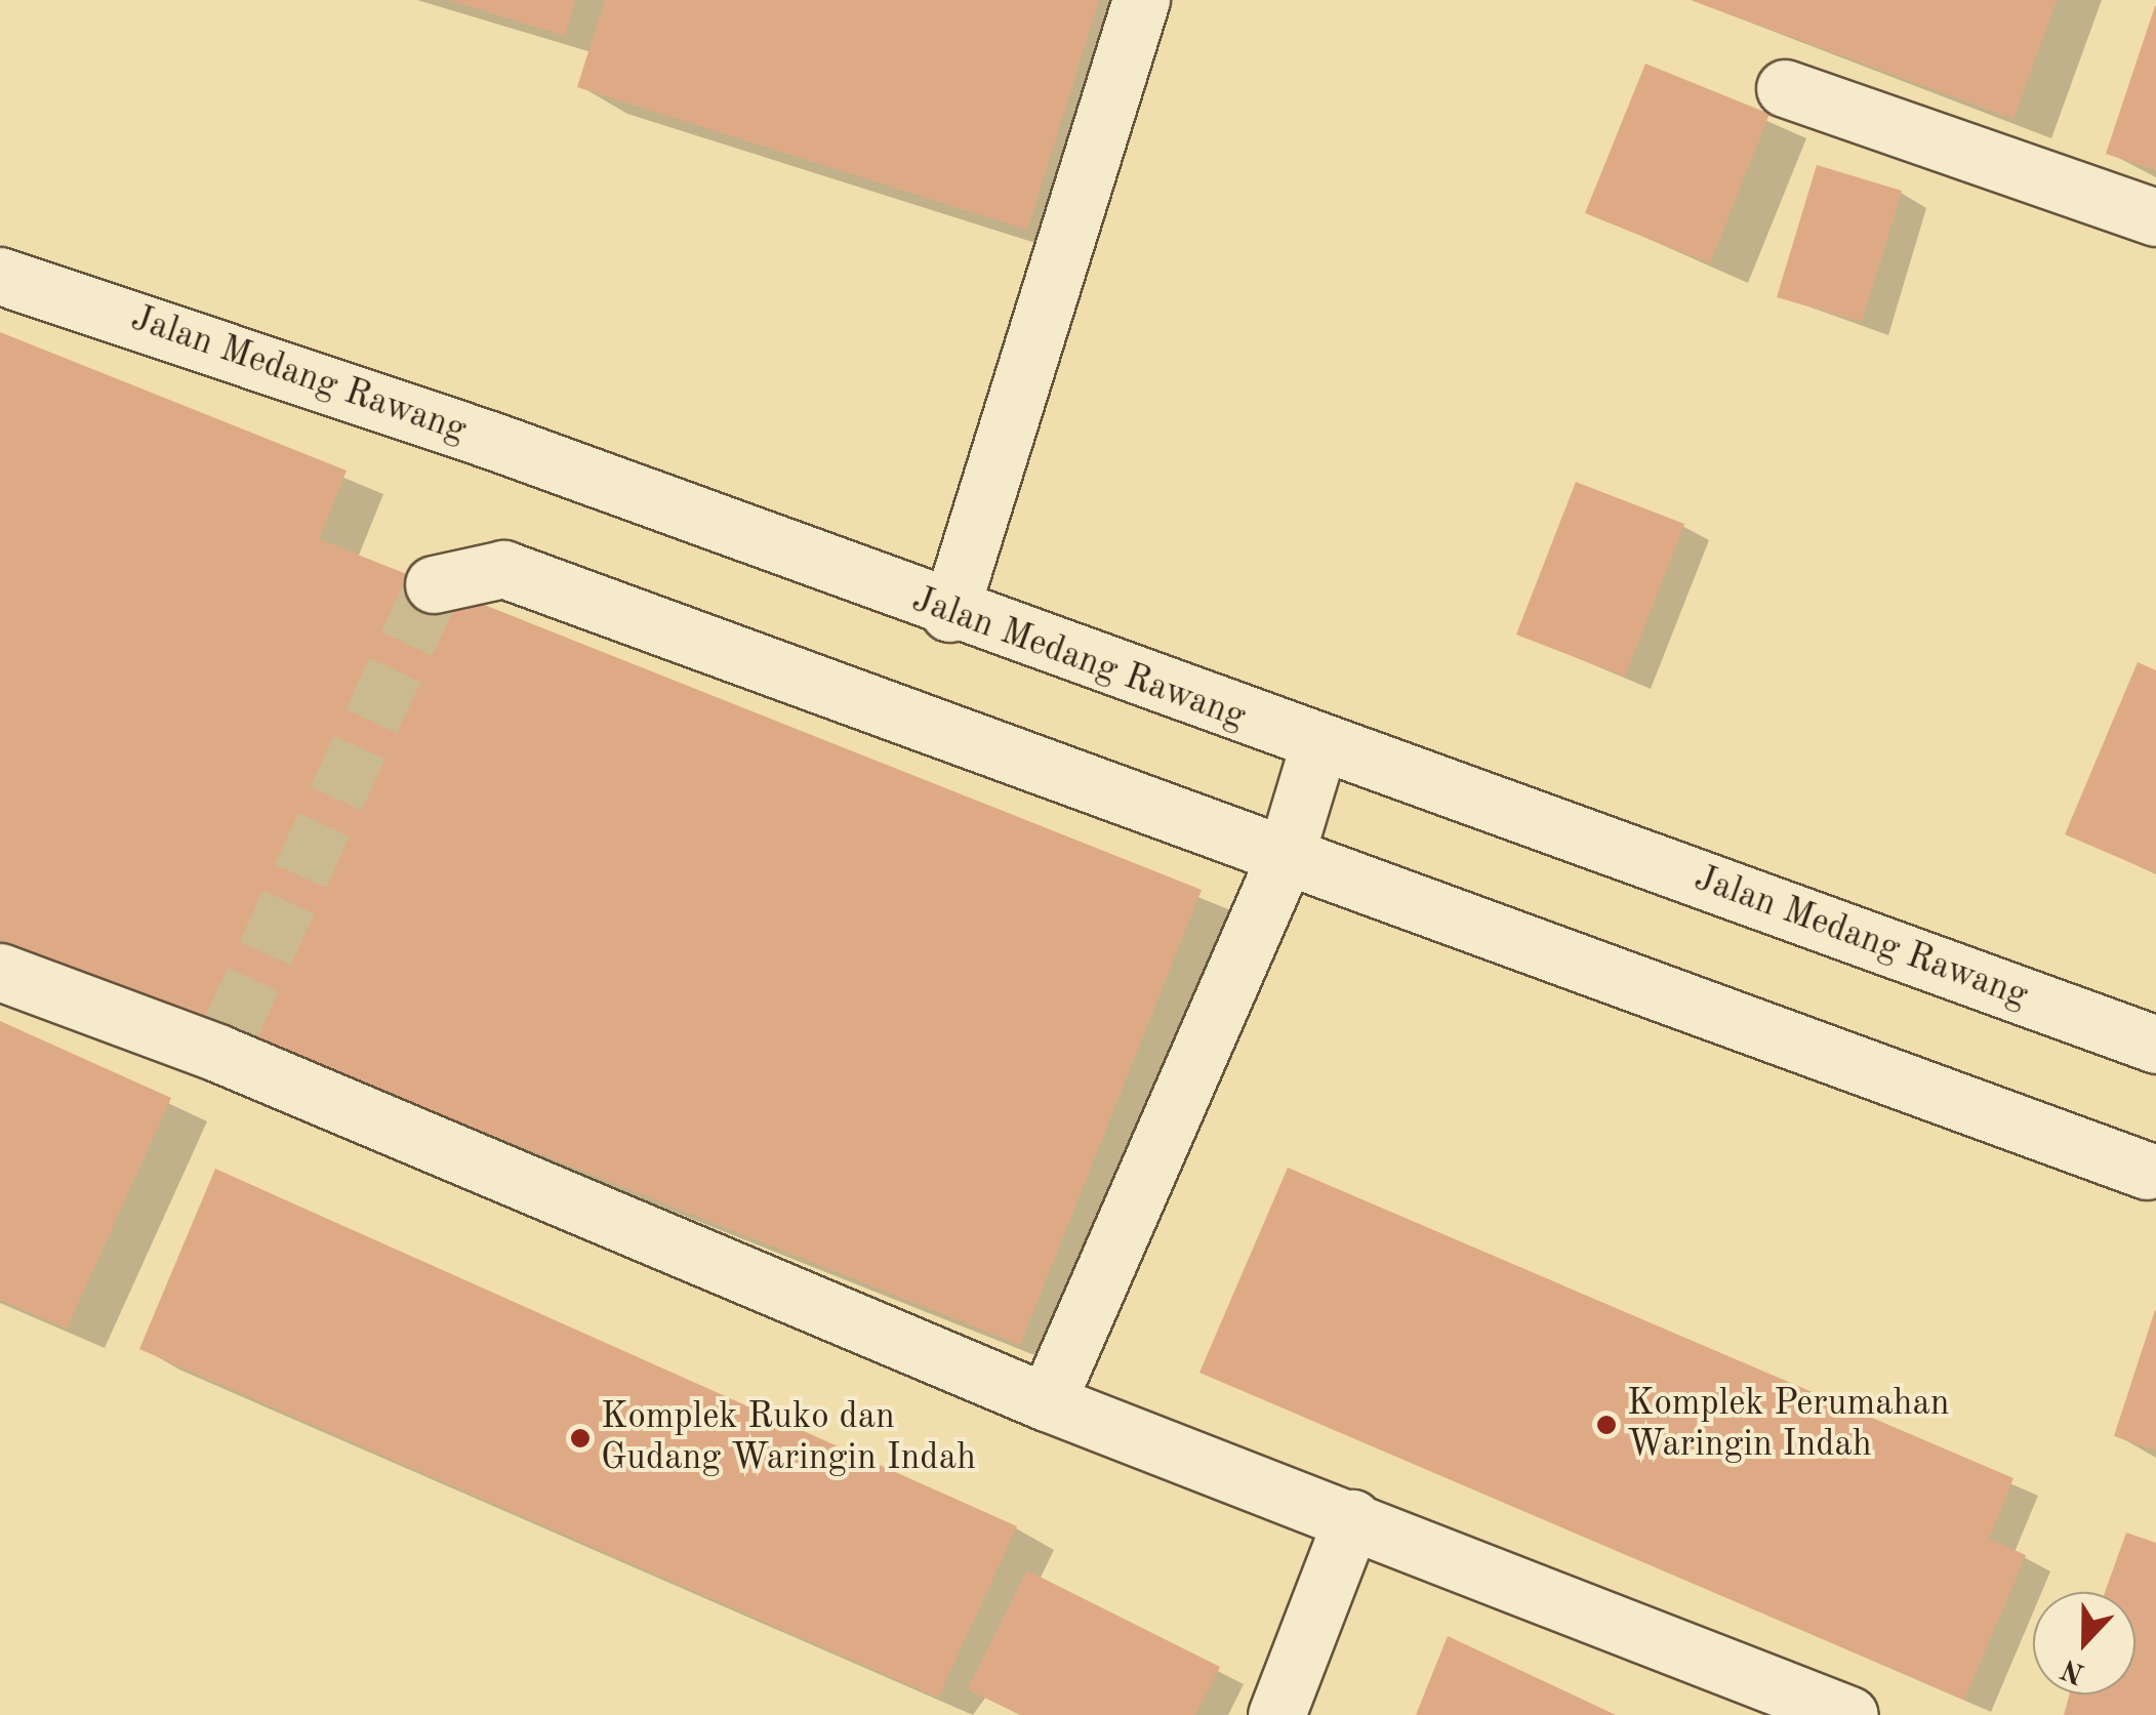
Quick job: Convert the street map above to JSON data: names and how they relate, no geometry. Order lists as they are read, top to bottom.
{
  "streets": {
    "street": ["Jalan Medang Rawang"]
  },
  "places": ["Komplek Perumahan Waringin Indah", "Komplek Ruko dan Gudang Waringin Indah"],
  "north": "bottom"
}
